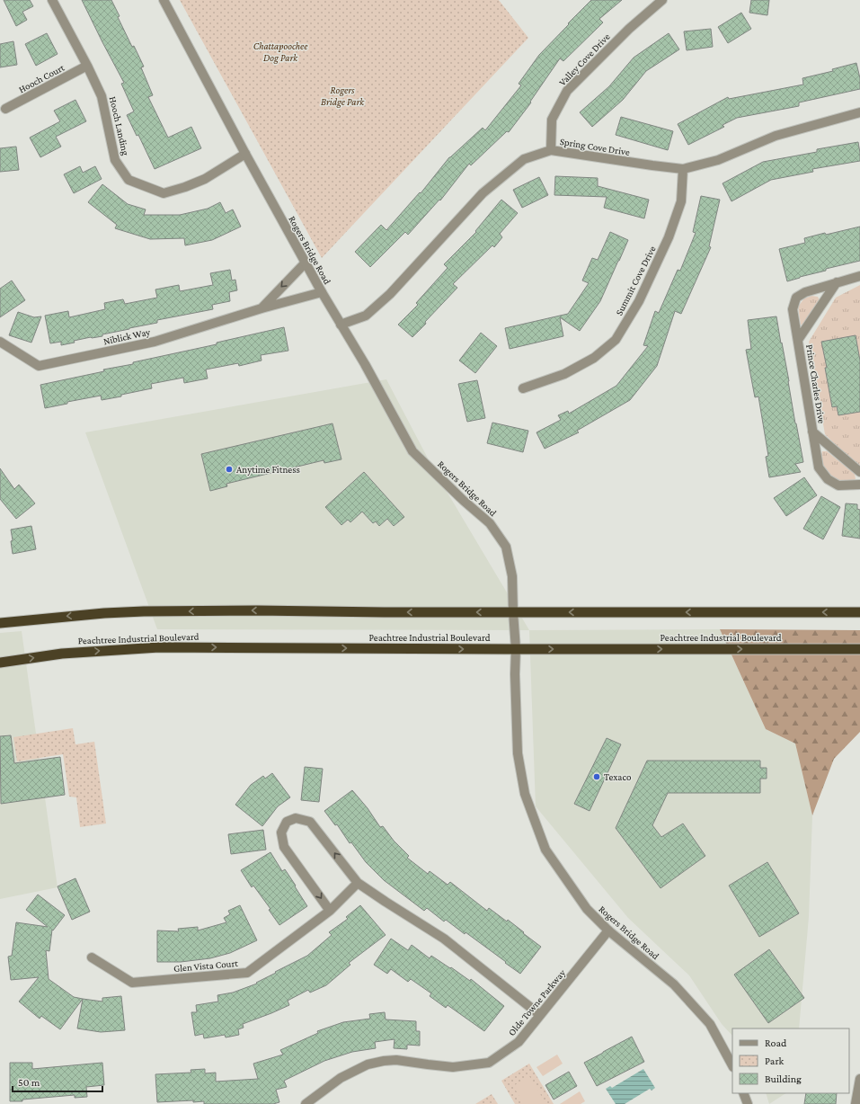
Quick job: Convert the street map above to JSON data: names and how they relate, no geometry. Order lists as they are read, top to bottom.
{
  "streets": {
    "highway": ["Peachtree Industrial Boulevard"],
    "street": [
      "Valley Cove Drive",
      "Hooch Court",
      "Hooch Landing",
      "Spring Cove Drive",
      "Rogers Bridge Road",
      "Summit Cove Drive",
      "Niblick Way",
      "Prince Charles Drive",
      "Glen Vista Court",
      "Olde Towne Parkway"
    ]
  },
  "crossings": [
    ["Valley Cove Drive", "Spring Cove Drive"],
    ["Hooch Court", "Hooch Landing"],
    ["Hooch Landing", "Rogers Bridge Road"],
    ["Spring Cove Drive", "Rogers Bridge Road"],
    ["Spring Cove Drive", "Summit Cove Drive"],
    ["Rogers Bridge Road", "Niblick Way"],
    ["Rogers Bridge Road", "Peachtree Industrial Boulevard"],
    ["Rogers Bridge Road", "Olde Towne Parkway"]
  ],
  "parks": ["Chattapoochee Dog Park", "Rogers Bridge Park"],
  "places": ["Anytime Fitness", "Texaco"],
  "legend": ["Road", "Park", "Building"],
  "scale_bar": "50 m"
}
